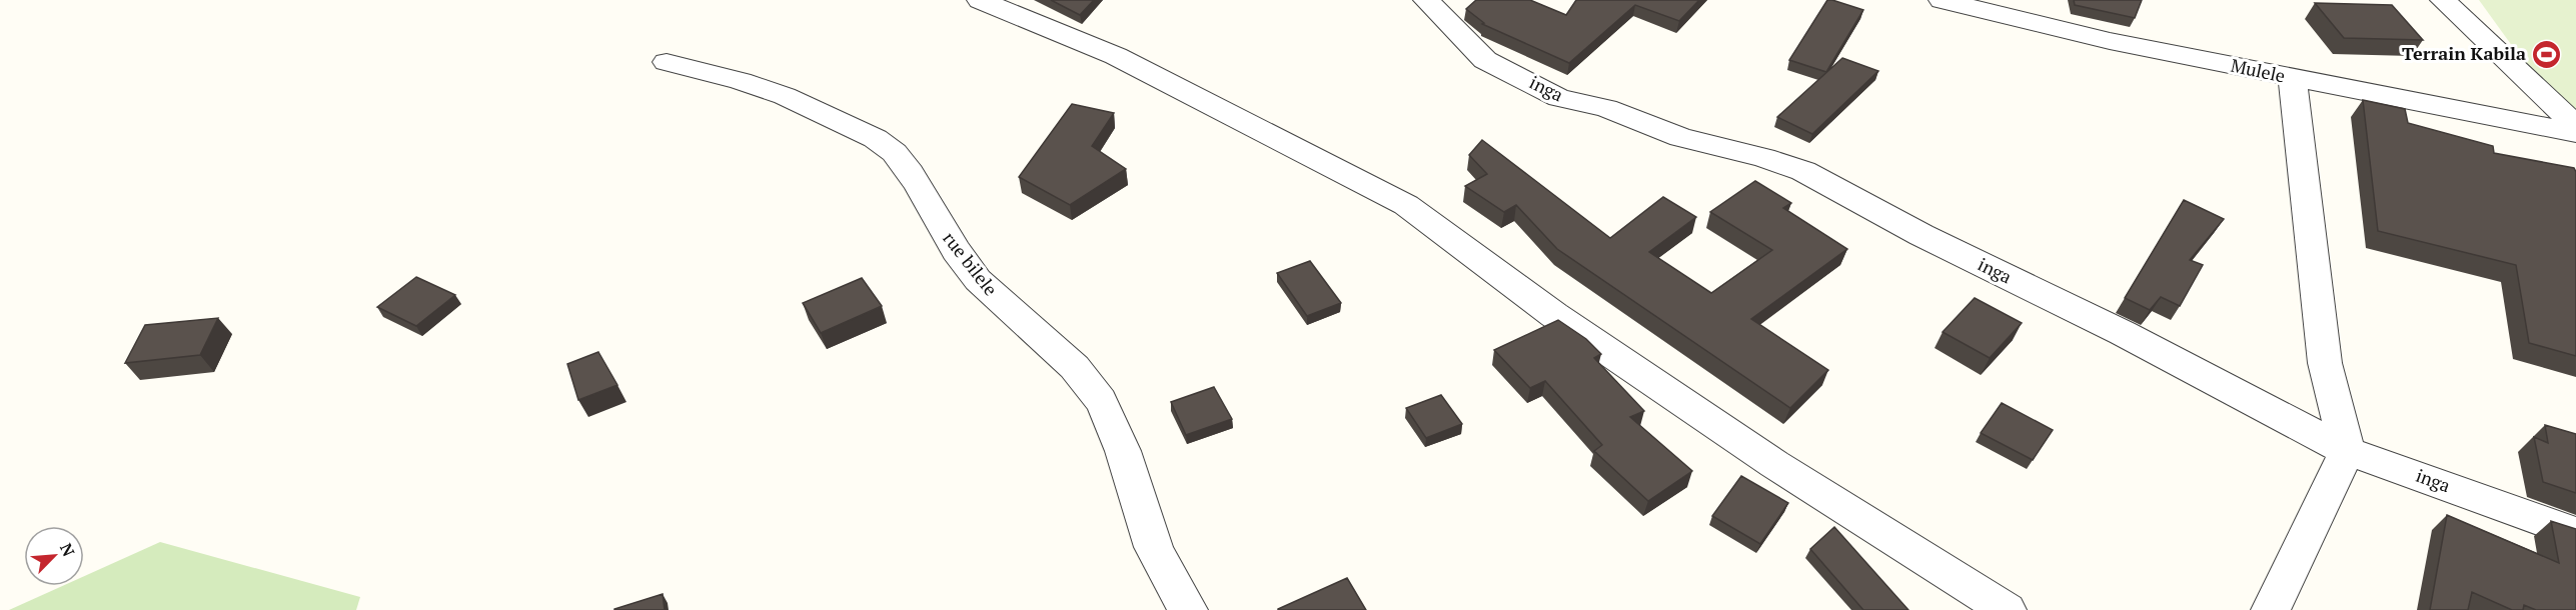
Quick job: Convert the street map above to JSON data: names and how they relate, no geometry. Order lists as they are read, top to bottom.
{
  "streets": {
    "street": ["Mulele", "inga", "rue bilele"]
  },
  "places": {
    "sports": ["Terrain Kabila"]
  },
  "north": "top right"
}
